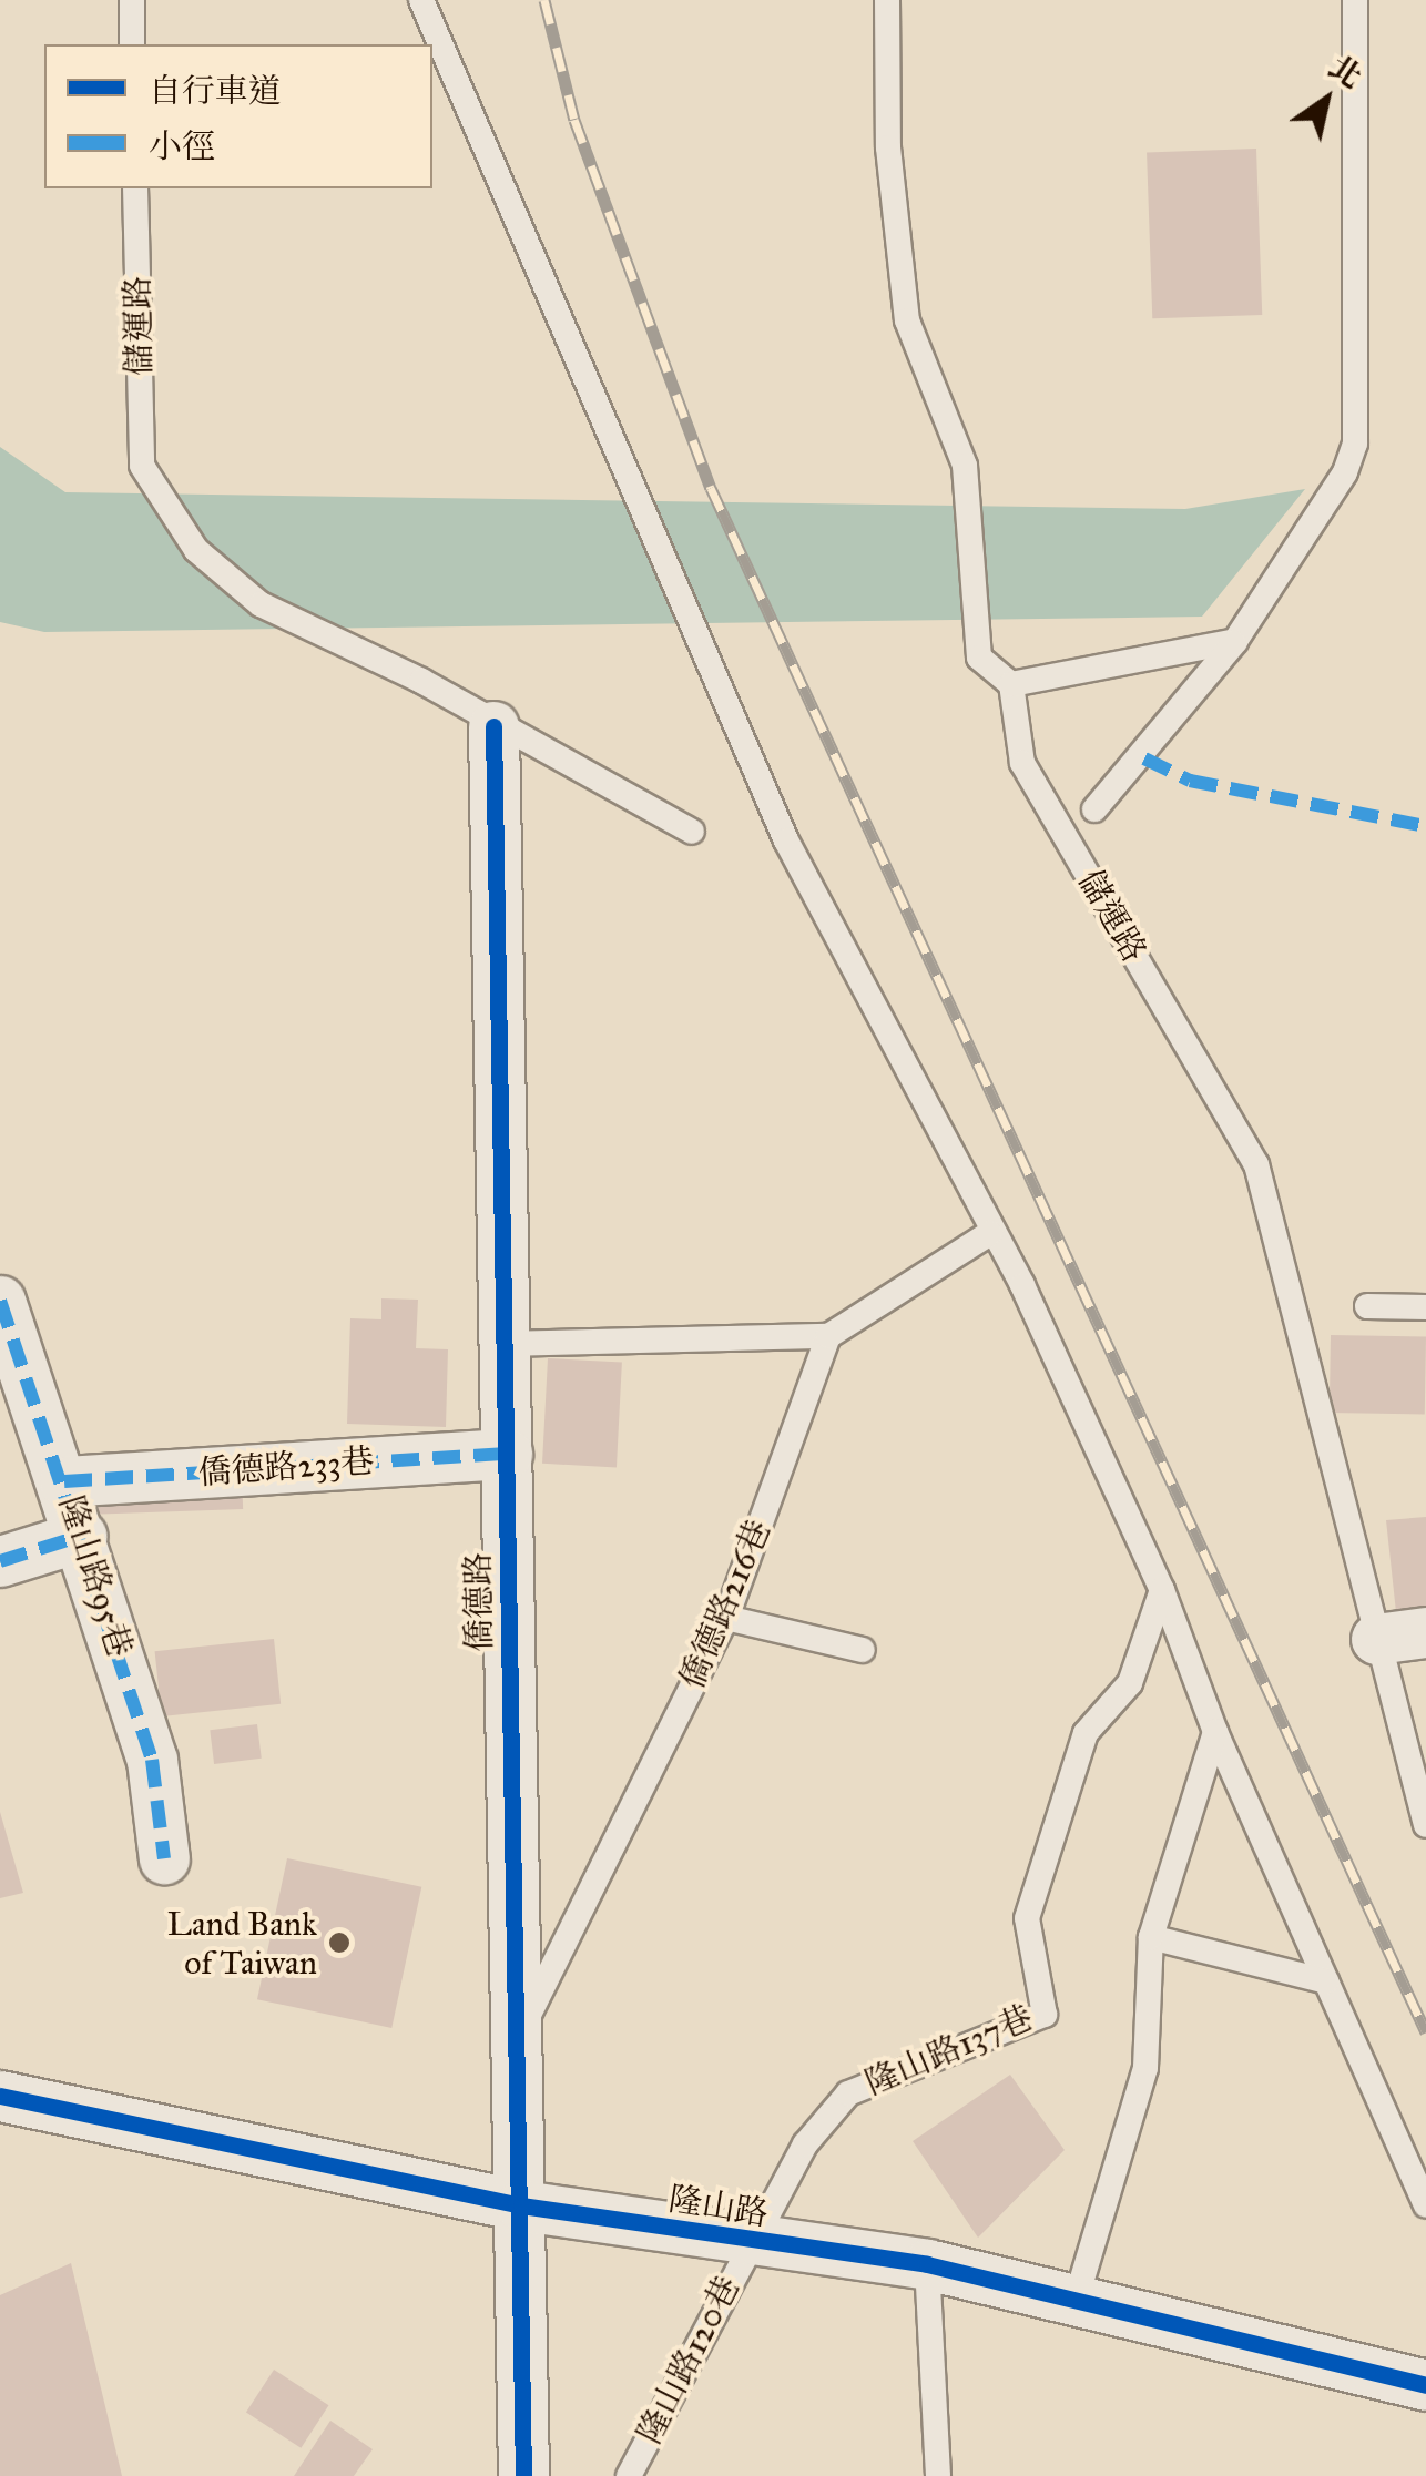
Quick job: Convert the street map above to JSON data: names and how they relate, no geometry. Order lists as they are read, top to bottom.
{
  "streets": {
    "street": [
      "僑德路233巷",
      "隆山路95巷",
      "僑德路",
      "隆山路"
    ],
    "lane": [
      "儲運路",
      "僑德路216巷",
      "隆山路137巷",
      "隆山路120巷"
    ]
  },
  "crossings": [
    ["儲運路", "僑德路"],
    ["僑德路233巷", "隆山路95巷"],
    ["僑德路233巷", "僑德路"],
    ["僑德路", "僑德路216巷"],
    ["僑德路", "隆山路"],
    ["隆山路137巷", "隆山路"],
    ["隆山路137巷", "隆山路120巷"],
    ["隆山路", "隆山路120巷"]
  ],
  "places": ["Land Bank of Taiwan"],
  "legend": ["自行車道", "小徑"],
  "north": "top right"
}
